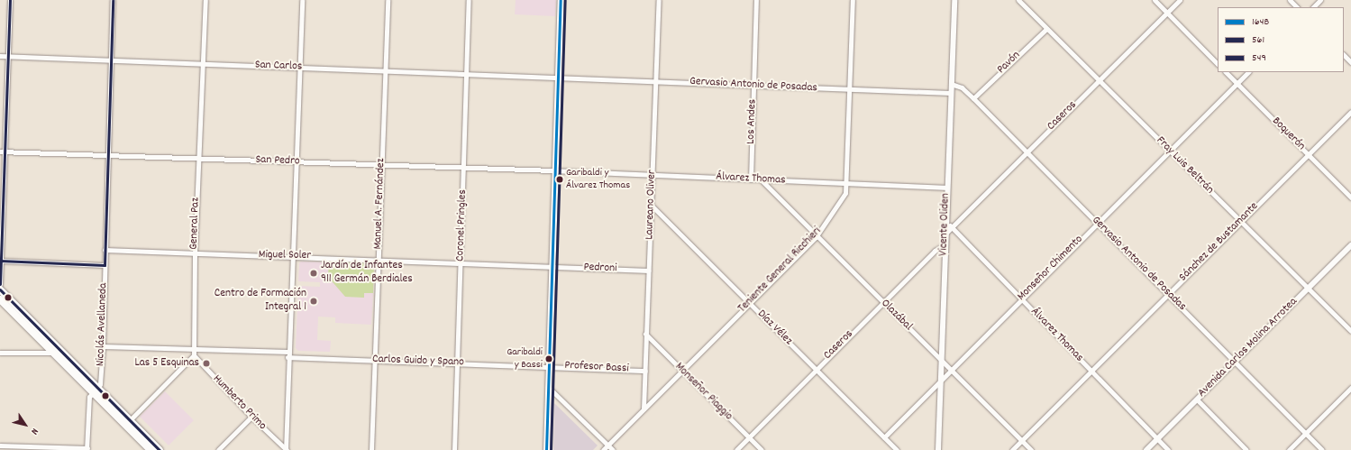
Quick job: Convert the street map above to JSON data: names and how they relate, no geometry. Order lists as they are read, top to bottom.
{
  "streets": {
    "street": [
      "Pavón",
      "San Carlos",
      "Gervasio Antonio de Posadas",
      "Caseros",
      "Los Andes",
      "Boquerón",
      "San Pedro",
      "Fray Luis Beltrán",
      "Álvarez Thomas",
      "Manuel A. Fernández",
      "Laureano Oliver",
      "General Paz",
      "Vicente Oliden",
      "Coronel Pringles",
      "Sánchez de Bustamante",
      "Miguel Soler",
      "Pedroni",
      "Monseñor Chimento",
      "Teniente General Ricchieri",
      "Olazábal",
      "Nicolás Avellaneda",
      "Díaz Vélez",
      "Avenida Carlos Molina Arrotea",
      "Carlos Guido y Spano",
      "Profesor Bassi",
      "Monseñor Piaggio",
      "Humberto Primo"
    ]
  },
  "crossings": [
    ["Pavón", "Gervasio Antonio de Posadas"],
    ["Pavón", "Fray Luis Beltrán"],
    ["San Carlos", "Gervasio Antonio de Posadas"],
    ["San Carlos", "Manuel A. Fernández"],
    ["San Carlos", "General Paz"],
    ["San Carlos", "Coronel Pringles"],
    ["San Carlos", "Nicolás Avellaneda"],
    ["Gervasio Antonio de Posadas", "Caseros"],
    ["Gervasio Antonio de Posadas", "Los Andes"],
    ["Gervasio Antonio de Posadas", "Laureano Oliver"],
    ["Gervasio Antonio de Posadas", "Vicente Oliden"],
    ["Gervasio Antonio de Posadas", "Sánchez de Bustamante"],
    ["Gervasio Antonio de Posadas", "Monseñor Chimento"],
    ["Gervasio Antonio de Posadas", "Teniente General Ricchieri"],
    ["Gervasio Antonio de Posadas", "Avenida Carlos Molina Arrotea"],
    ["Caseros", "Fray Luis Beltrán"],
    ["Caseros", "Álvarez Thomas"],
    ["Caseros", "Vicente Oliden"],
    ["Caseros", "Olazábal"],
    ["Caseros", "Díaz Vélez"],
    ["Caseros", "Monseñor Piaggio"],
    ["Los Andes", "Álvarez Thomas"],
    ["Boquerón", "Sánchez de Bustamante"],
    ["Boquerón", "Monseñor Chimento"],
    ["San Pedro", "Álvarez Thomas"],
    ["San Pedro", "Manuel A. Fernández"],
    ["San Pedro", "General Paz"],
    ["San Pedro", "Coronel Pringles"],
    ["San Pedro", "Nicolás Avellaneda"],
    ["Fray Luis Beltrán", "Sánchez de Bustamante"],
    ["Fray Luis Beltrán", "Monseñor Chimento"],
    ["Fray Luis Beltrán", "Avenida Carlos Molina Arrotea"],
    ["Álvarez Thomas", "Laureano Oliver"],
    ["Álvarez Thomas", "Vicente Oliden"],
    ["Álvarez Thomas", "Sánchez de Bustamante"],
    ["Álvarez Thomas", "Monseñor Chimento"],
    ["Álvarez Thomas", "Teniente General Ricchieri"],
    ["Álvarez Thomas", "Olazábal"],
    ["Álvarez Thomas", "Avenida Carlos Molina Arrotea"],
    ["Manuel A. Fernández", "Miguel Soler"],
    ["Manuel A. Fernández", "Carlos Guido y Spano"],
    ["Laureano Oliver", "Pedroni"],
    ["Laureano Oliver", "Teniente General Ricchieri"],
    ["Laureano Oliver", "Díaz Vélez"],
    ["Laureano Oliver", "Profesor Bassi"],
    ["Laureano Oliver", "Monseñor Piaggio"],
    ["General Paz", "Miguel Soler"],
    ["General Paz", "Humberto Primo"],
    ["Vicente Oliden", "Monseñor Chimento"],
    ["Vicente Oliden", "Olazábal"],
    ["Coronel Pringles", "Miguel Soler"],
    ["Coronel Pringles", "Carlos Guido y Spano"],
    ["Sánchez de Bustamante", "Olazábal"],
    ["Miguel Soler", "Pedroni"],
    ["Miguel Soler", "Nicolás Avellaneda"],
    ["Monseñor Chimento", "Olazábal"],
    ["Monseñor Chimento", "Díaz Vélez"],
    ["Teniente General Ricchieri", "Olazábal"],
    ["Teniente General Ricchieri", "Díaz Vélez"],
    ["Teniente General Ricchieri", "Monseñor Piaggio"],
    ["Carlos Guido y Spano", "Profesor Bassi"]
  ],
  "places": [
    "Garibaldi y Álvarez Thomas",
    "Jardín de Infantes 911 Germán Berdiales",
    "Centro de Formación Integral 1",
    "Garibaldi y Bassi",
    "Las 5 Esquinas"
  ],
  "lines": ["transit line 164B", "transit line 561", "transit line 549"],
  "legend": ["164B", "561", "549"],
  "north": "bottom right"
}
